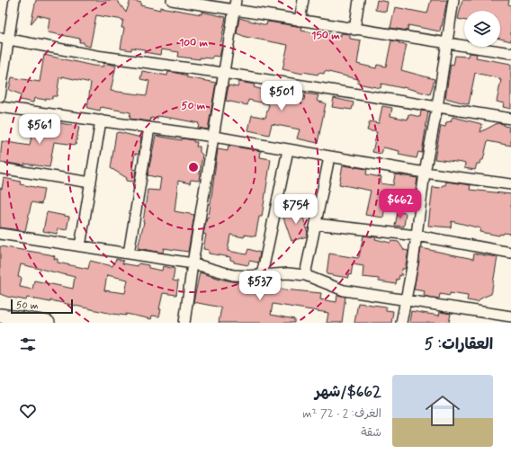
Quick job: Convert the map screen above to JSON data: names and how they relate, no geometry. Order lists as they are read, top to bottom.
{
  "scale_bar": "50 m",
  "page": {
    "price": [
      "$501",
      "$561",
      "$662",
      "$754",
      "$537"
    ],
    "scale": "50 m",
    "heading": "العقارات: 5",
    "list": [
      {
        "name": "$662/شهر",
        "note": "الغرف: 2 · 72 m² · شقة"
      }
    ]
  },
  "rings": ["150 m", "100 m", "50 m"]
}
